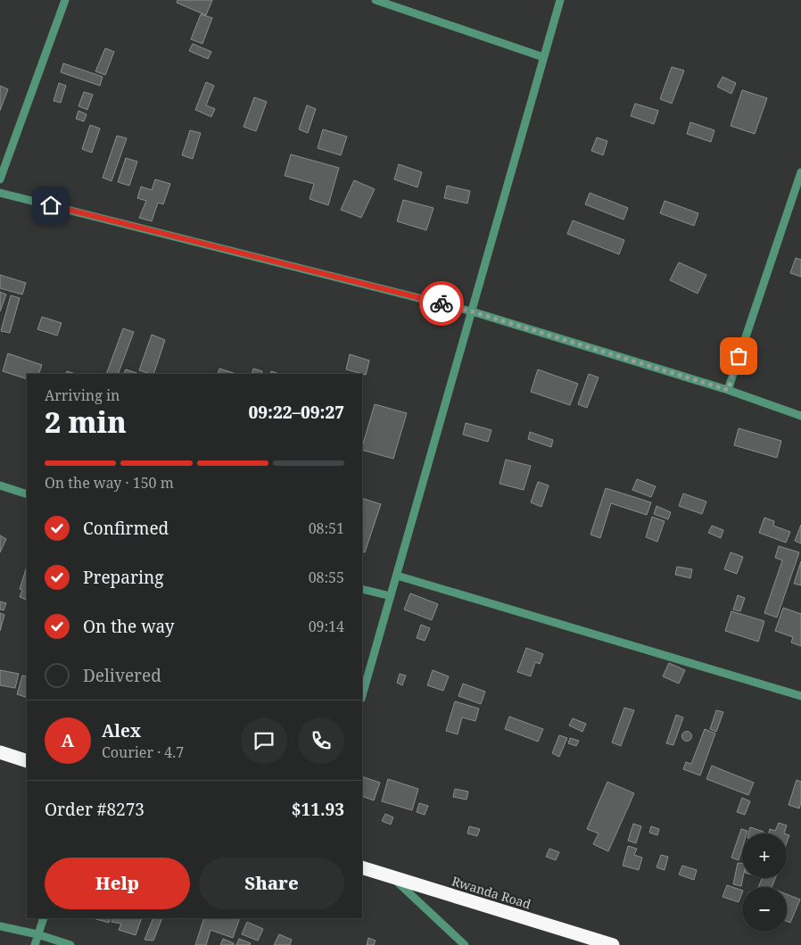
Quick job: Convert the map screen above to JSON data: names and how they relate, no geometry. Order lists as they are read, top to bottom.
{
  "streets": {
    "highway": ["Rwanda Road"]
  },
  "page": {
    "heading": ["2 min", "Arriving in", "09:22–09:27"],
    "panel": [
      "Alex",
      "Courier · 4.7",
      "Order #8273",
      "$11.93"
    ],
    "bar": "On the way · 150 m",
    "list": [
      ["Confirmed", "08:51"],
      ["Preparing", "08:55"],
      ["On the way", "09:14"],
      "Delivered"
    ],
    "round": "A",
    "map_buttons": ["+", "−"],
    "buttons": ["Help", "Share"]
  }
}
